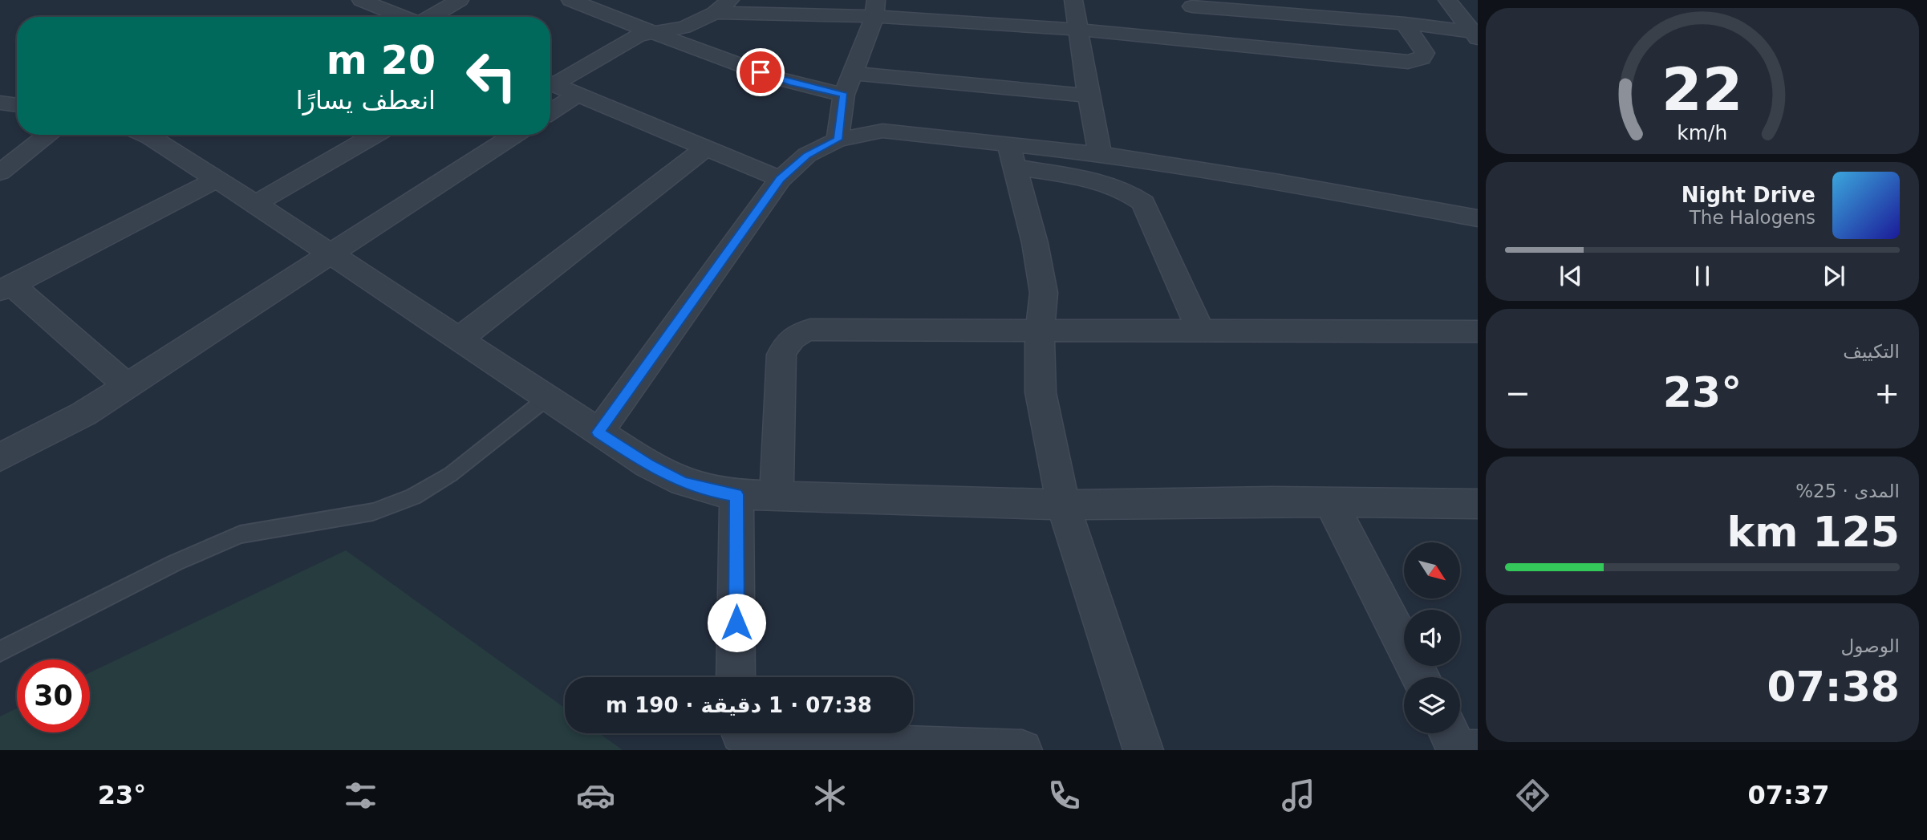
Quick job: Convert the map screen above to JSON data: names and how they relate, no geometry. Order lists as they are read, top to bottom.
{
  "north": "bottom right",
  "page": {
    "turn": ["20 m", "انعطف يسارًا"],
    "song": ["Night Drive", "The Halogens"],
    "tile": [
      "التكييف",
      ["المدى · 25%", "125 km"],
      ["الوصول", "07:38"]
    ],
    "heat": ["−", "23°", "+"],
    "limit": "30",
    "trip": "07:38 · 1 دقيقة · 190 m",
    "tabs": ["07:37", "23°"],
    "gauge": ["22", "km/h"]
  }
}
